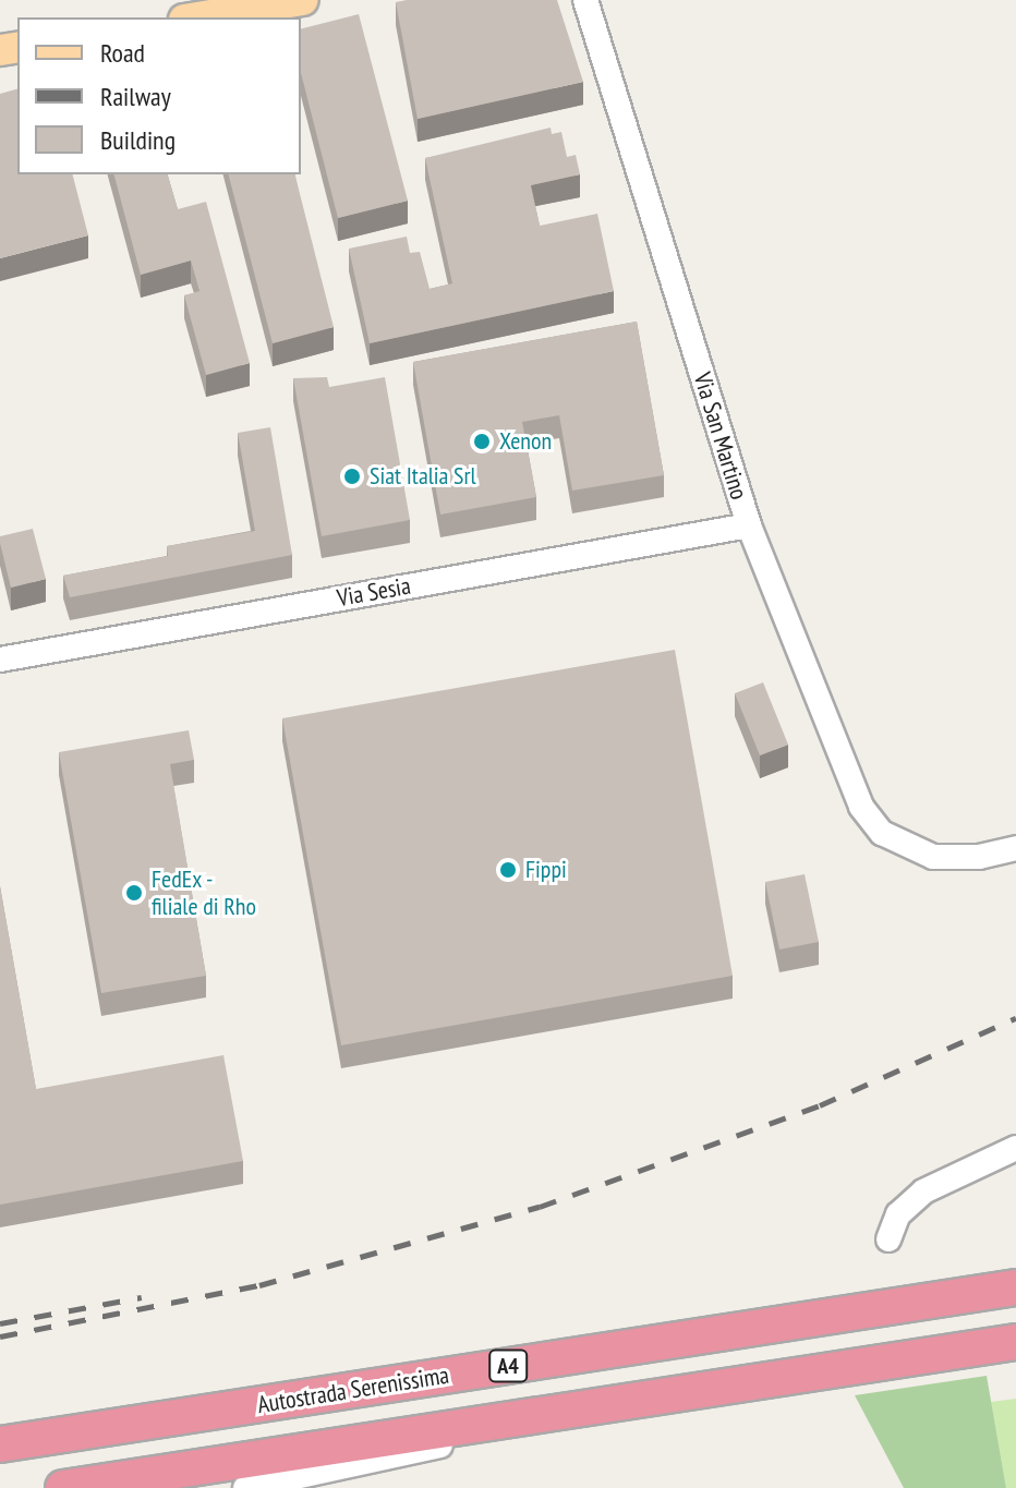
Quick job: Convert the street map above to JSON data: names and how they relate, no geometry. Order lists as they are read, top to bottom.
{
  "streets": {
    "highway": ["A4", "Autostrada Serenissima"],
    "street": ["Via San Martino", "Via Sesia"]
  },
  "crossings": [
    ["Via San Martino", "Via Sesia"]
  ],
  "places": [
    "Xenon",
    "Siat Italia Srl",
    "Fippi",
    "FedEx - filiale di Rho"
  ],
  "legend": ["Road", "Railway", "Building"]
}
